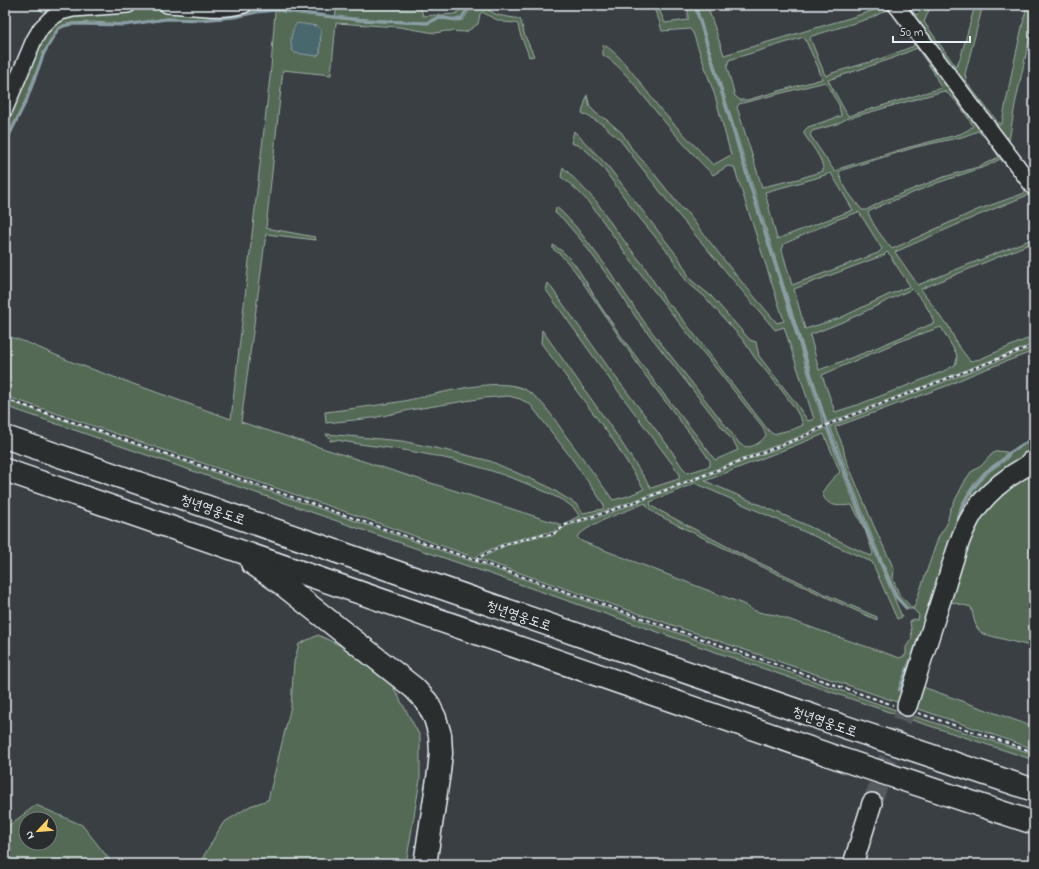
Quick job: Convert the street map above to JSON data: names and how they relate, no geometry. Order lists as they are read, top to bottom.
{
  "streets": {
    "highway": ["청년영웅도로"]
  },
  "scale_bar": "50 m",
  "north": "bottom left"
}
